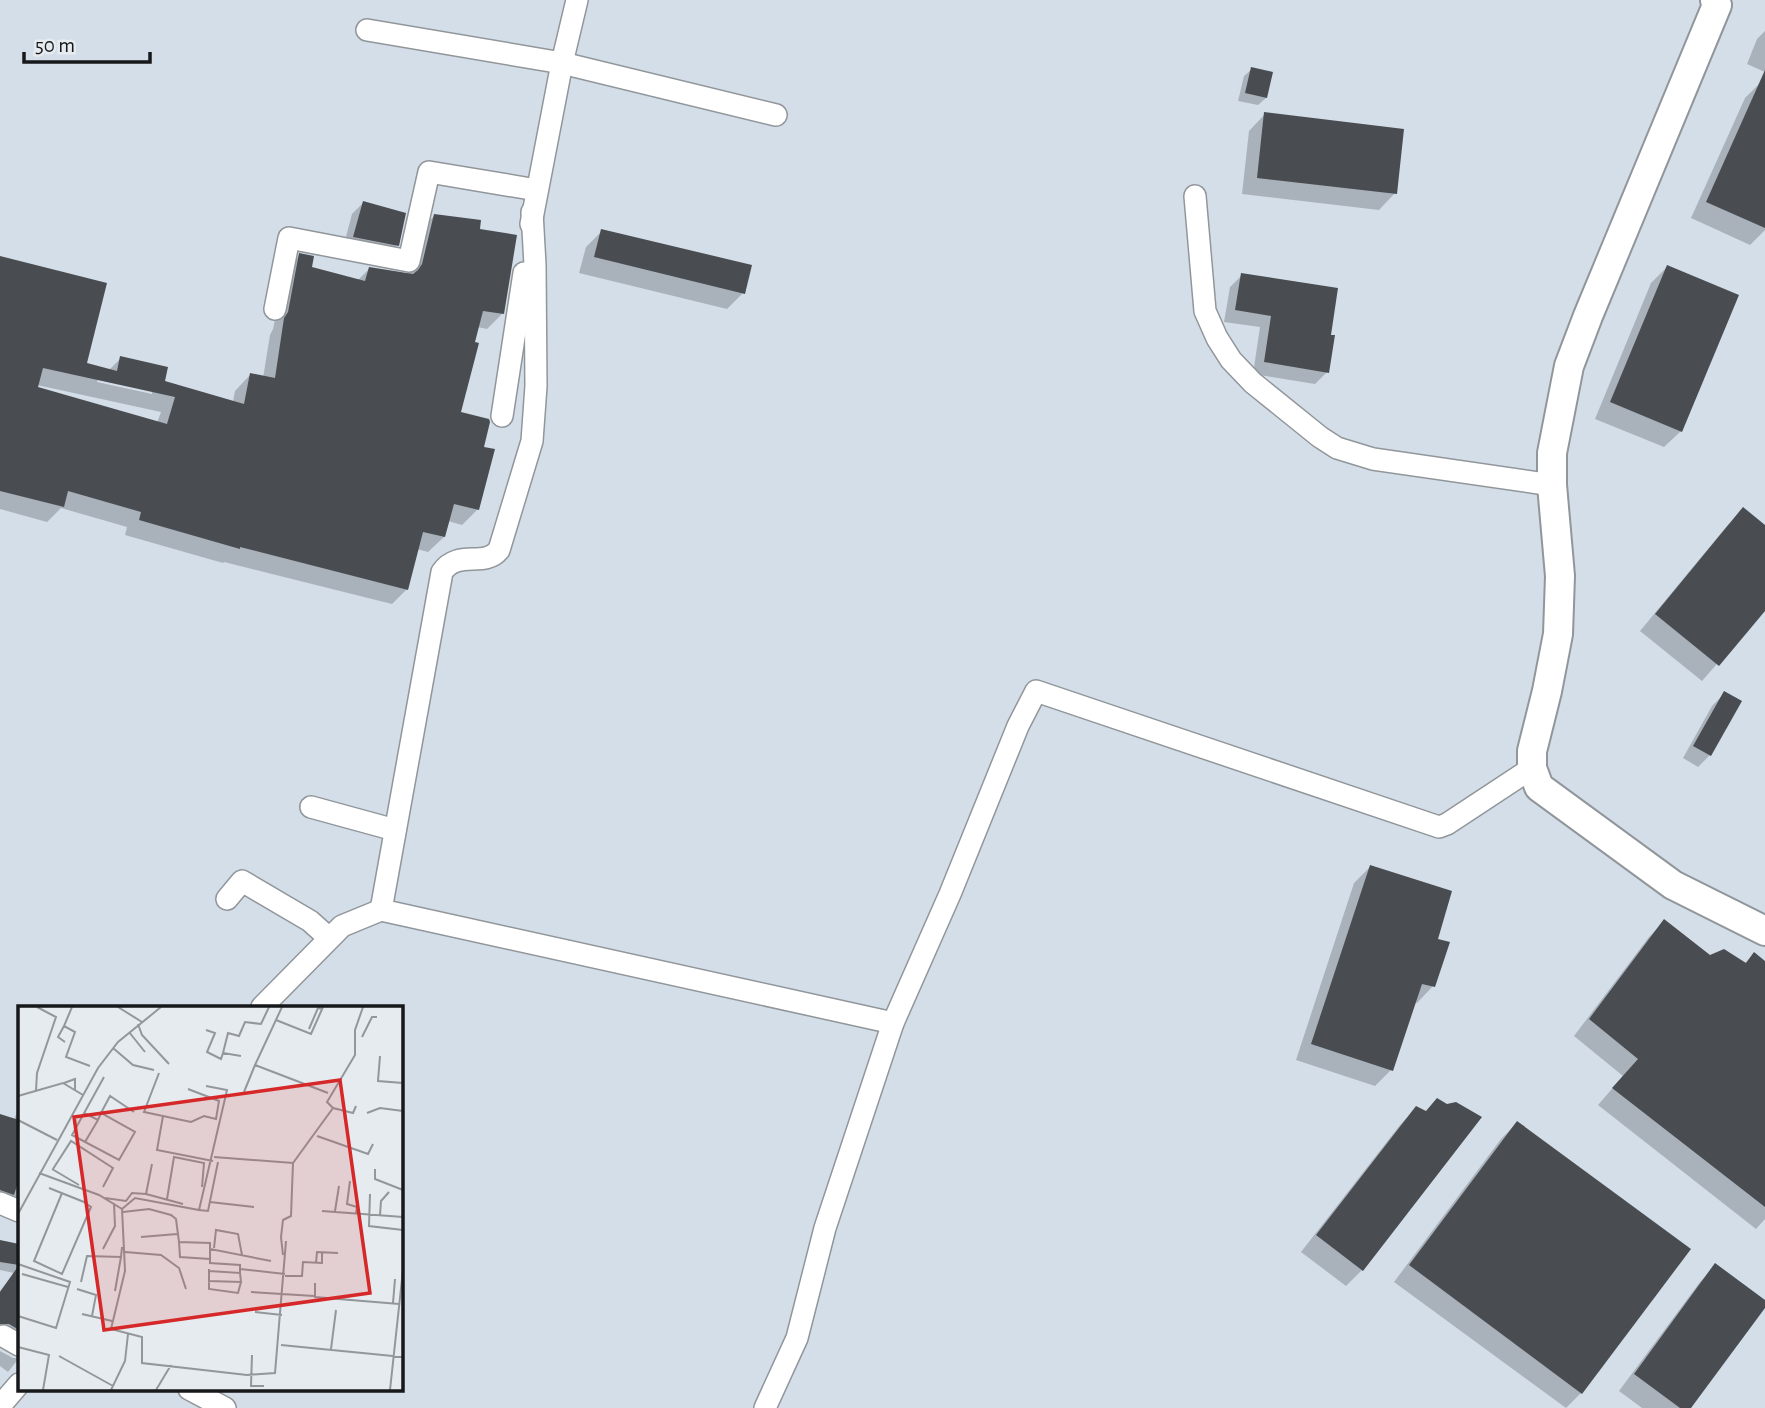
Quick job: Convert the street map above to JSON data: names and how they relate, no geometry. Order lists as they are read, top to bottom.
{
  "scale_bar": "50 m"
}
